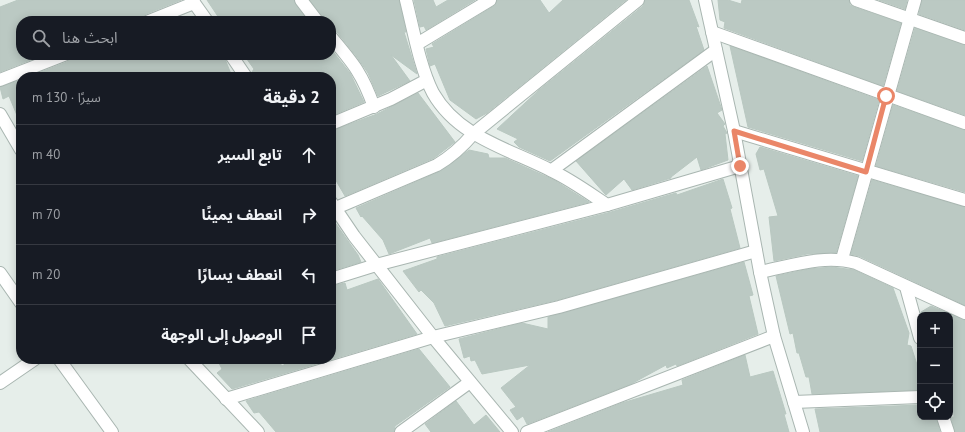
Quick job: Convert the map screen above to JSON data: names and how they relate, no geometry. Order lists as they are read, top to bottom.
{
  "page": {
    "search": "ابحث هنا",
    "heading": ["2 دقيقة", "سيرًا · 130 m"],
    "list": [
      ["تابع السير", "40 m"],
      ["انعطف يمينًا", "70 m"],
      ["انعطف يسارًا", "20 m"],
      "الوصول إلى الوجهة"
    ],
    "map_buttons": ["+", "−"]
  }
}
